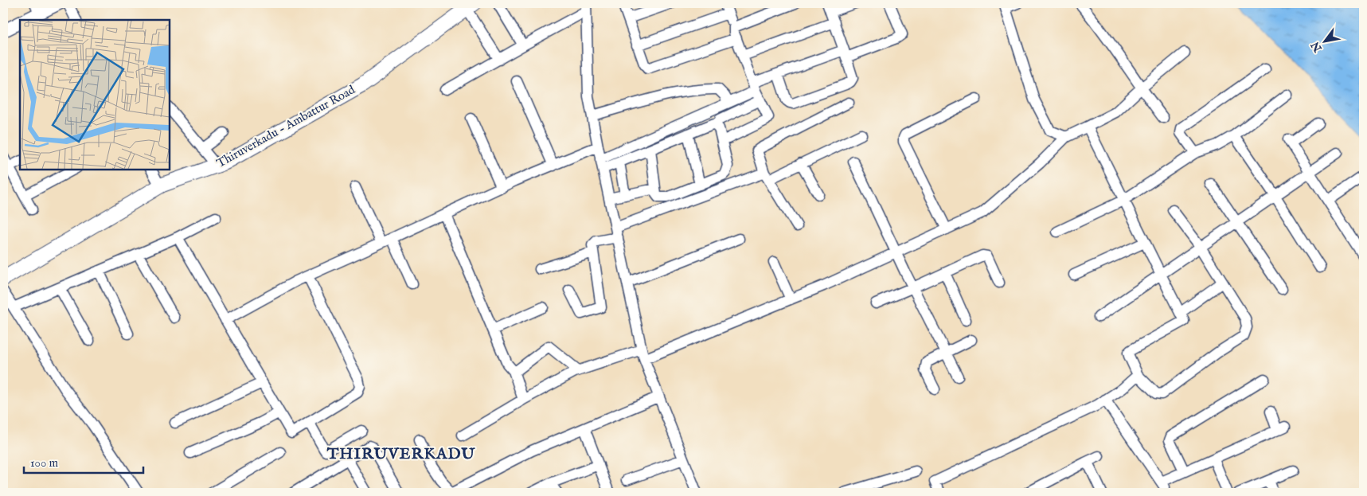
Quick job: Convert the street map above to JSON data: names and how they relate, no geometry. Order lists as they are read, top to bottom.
{
  "streets": {
    "main road": ["Thiruverkadu - Ambattur Road"]
  },
  "districts": ["THIRUVERKADU"],
  "scale_bar": "100 m",
  "north": "bottom left"
}
